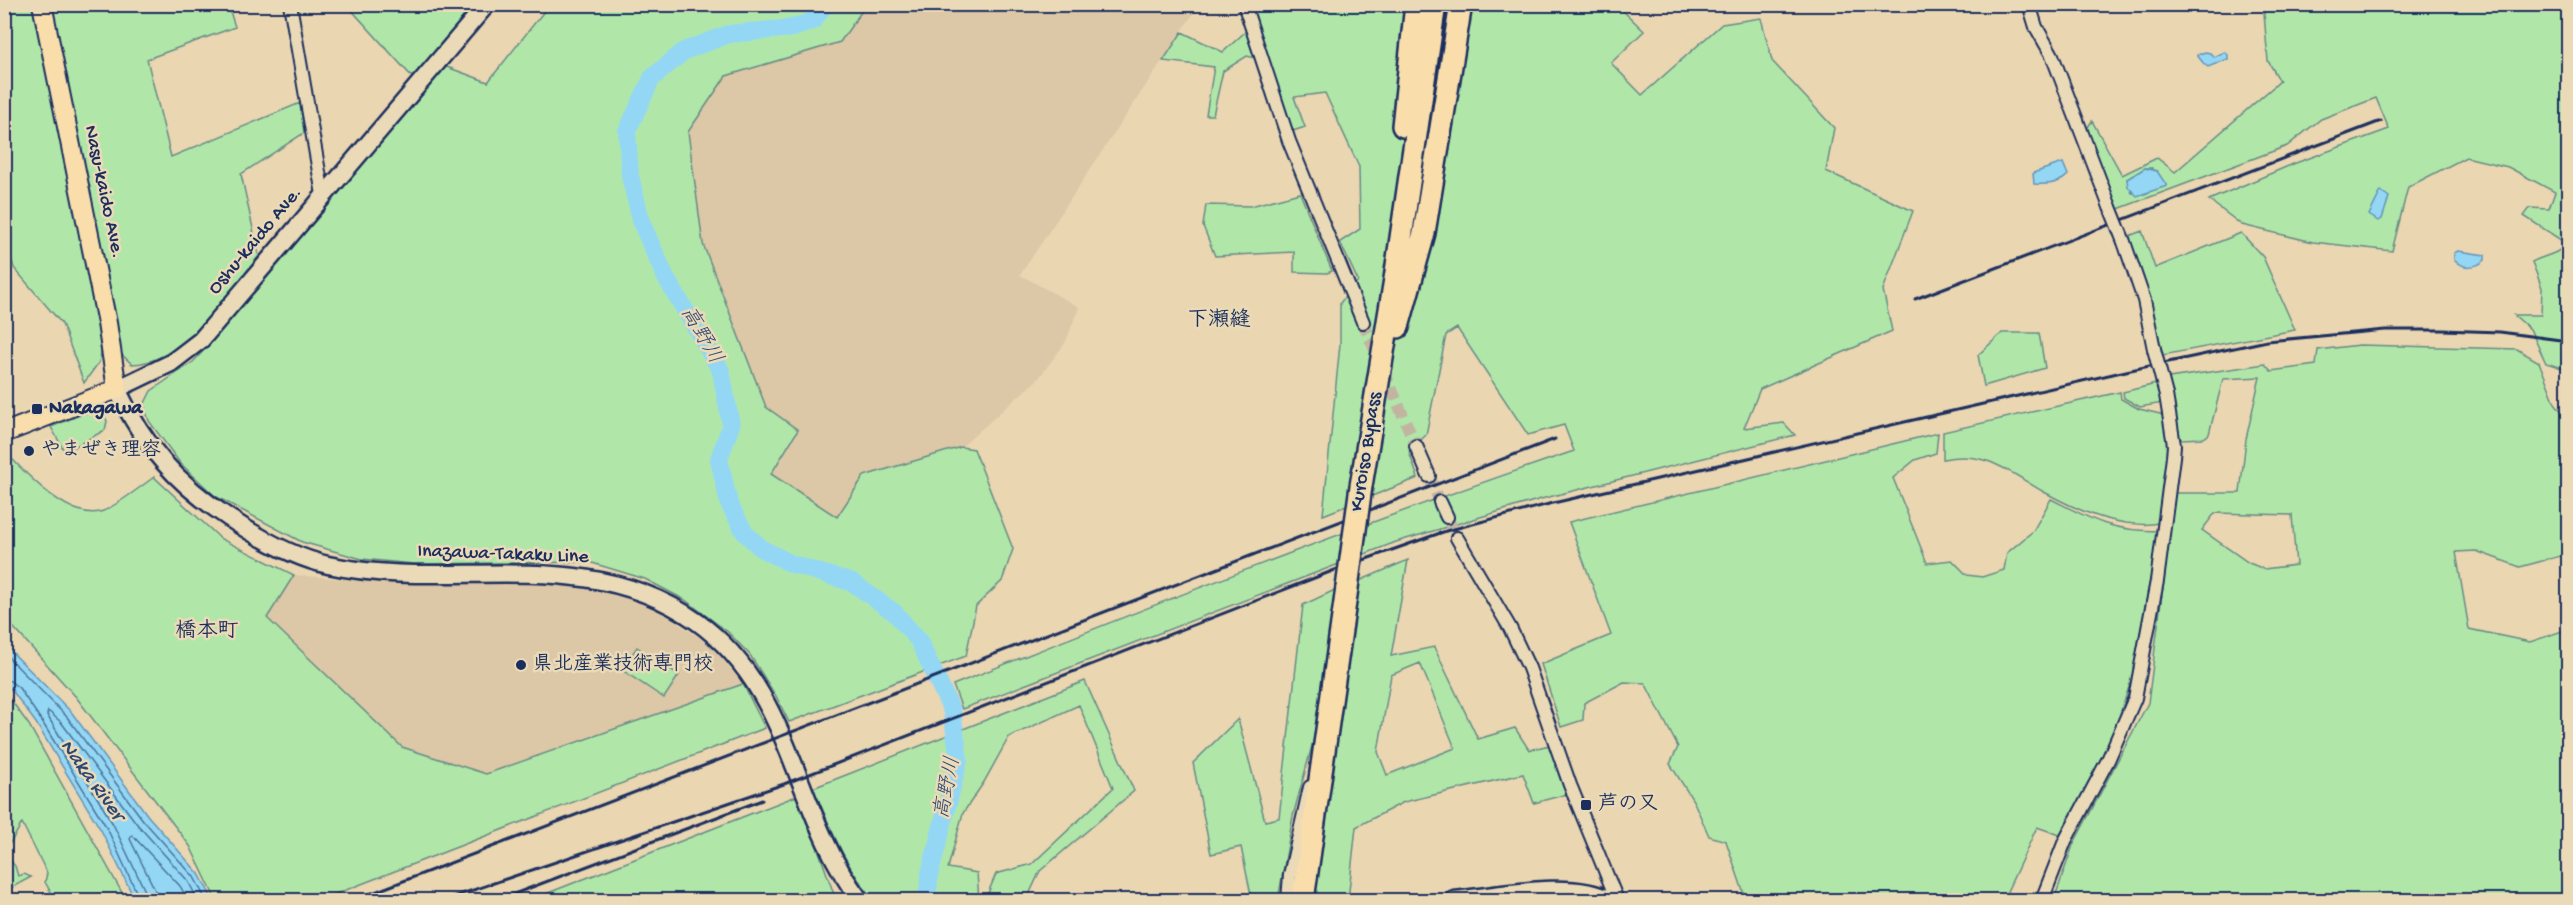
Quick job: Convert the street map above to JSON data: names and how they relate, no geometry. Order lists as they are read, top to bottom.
{
  "streets": {
    "highway": ["Kuroiso Bypass"],
    "main road": ["Nasu-kaido Ave.", "Oshu-kaido Ave.", "Inazawa-Takaku Line"]
  },
  "crossings": [
    ["Nasu-kaido Ave.", "Oshu-kaido Ave."],
    ["Nasu-kaido Ave.", "Inazawa-Takaku Line"],
    ["Oshu-kaido Ave.", "Inazawa-Takaku Line"]
  ],
  "districts": ["下瀬縫", "橋本町"],
  "water": ["高野川", "Naka River"],
  "places": {
    "transit": ["Nakagawa", "芦の又"],
    "other": ["やまぜき理容", "県北産業技術専門校"]
  }
}
